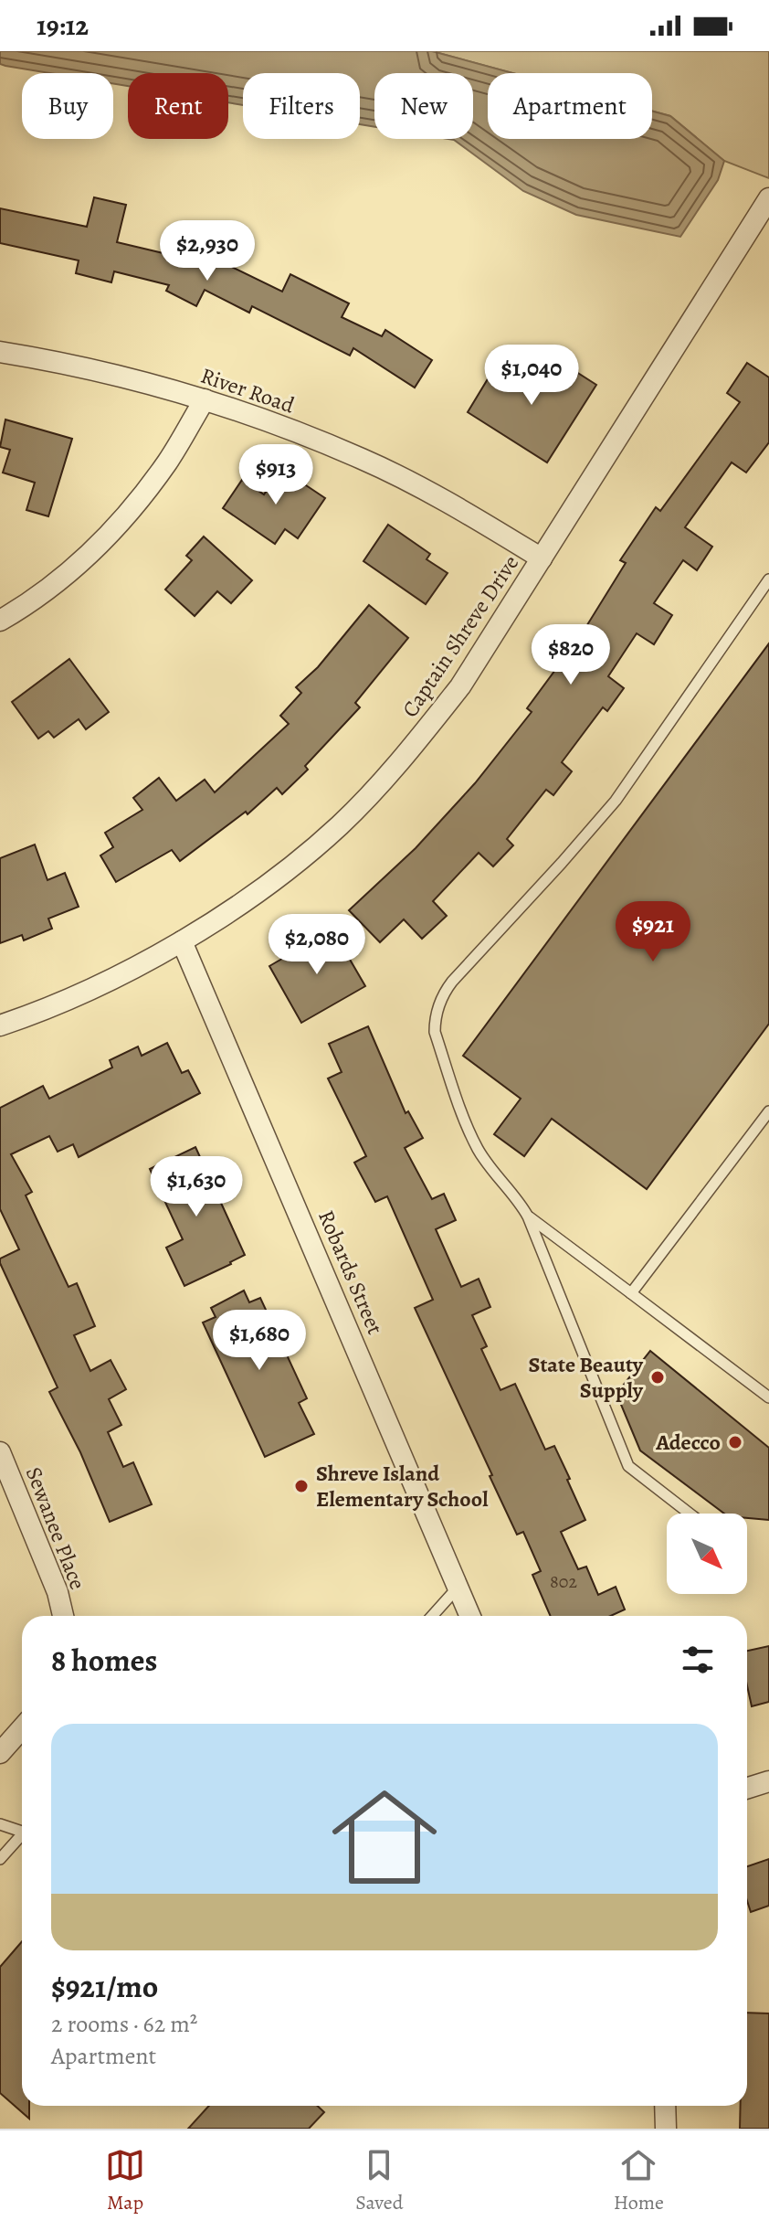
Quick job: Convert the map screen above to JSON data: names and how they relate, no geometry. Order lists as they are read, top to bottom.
{
  "streets": {
    "street": [
      "River Road",
      "Captain Shreve Drive",
      "Robards Street",
      "Sewanee Place"
    ]
  },
  "crossings": [
    ["River Road", "Captain Shreve Drive"],
    ["Captain Shreve Drive", "Robards Street"]
  ],
  "places": ["State Beauty Supply", "Adecco", "Shreve Island Elementary School"],
  "house_numbers": ["802"],
  "north": "bottom right",
  "page": {
    "status": "19:12",
    "chip": [
      "Buy",
      "Rent",
      "Filters",
      "New",
      "Apartment"
    ],
    "price": [
      "$2,930",
      "$1,040",
      "$913",
      "$820",
      "$921",
      "$2,080",
      "$1,630",
      "$1,680"
    ],
    "heading": "8 homes",
    "list": [
      {
        "name": "$921/mo",
        "note": "2 rooms · 62 m² · Apartment"
      }
    ],
    "tabs": ["Map", "Saved", "Home"]
  }
}
